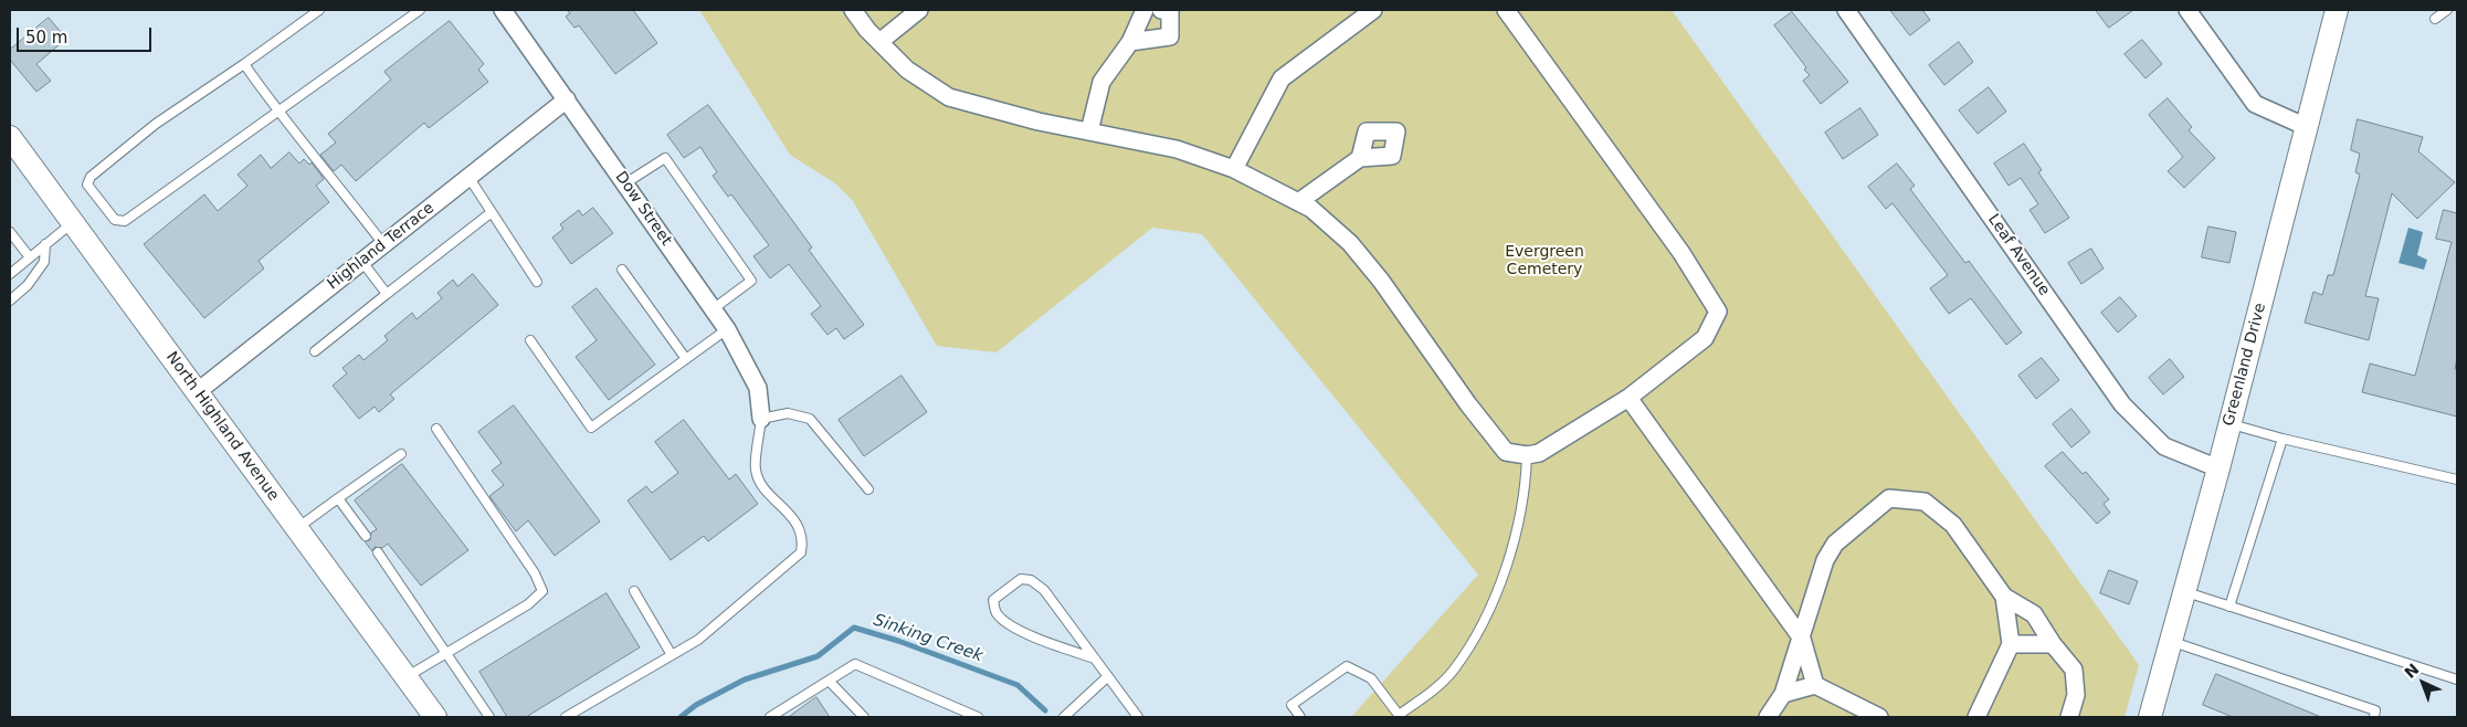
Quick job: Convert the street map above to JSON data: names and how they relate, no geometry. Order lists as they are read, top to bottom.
{
  "streets": {
    "street": [
      "Dow Street",
      "Highland Terrace",
      "Leaf Avenue",
      "Greenland Drive",
      "North Highland Avenue"
    ]
  },
  "crossings": [
    ["Dow Street", "Highland Terrace"],
    ["Highland Terrace", "North Highland Avenue"],
    ["Leaf Avenue", "Greenland Drive"]
  ],
  "water": ["Sinking Creek"],
  "parks": ["Evergreen Cemetery"],
  "scale_bar": "50 m",
  "north": "top left"
}
